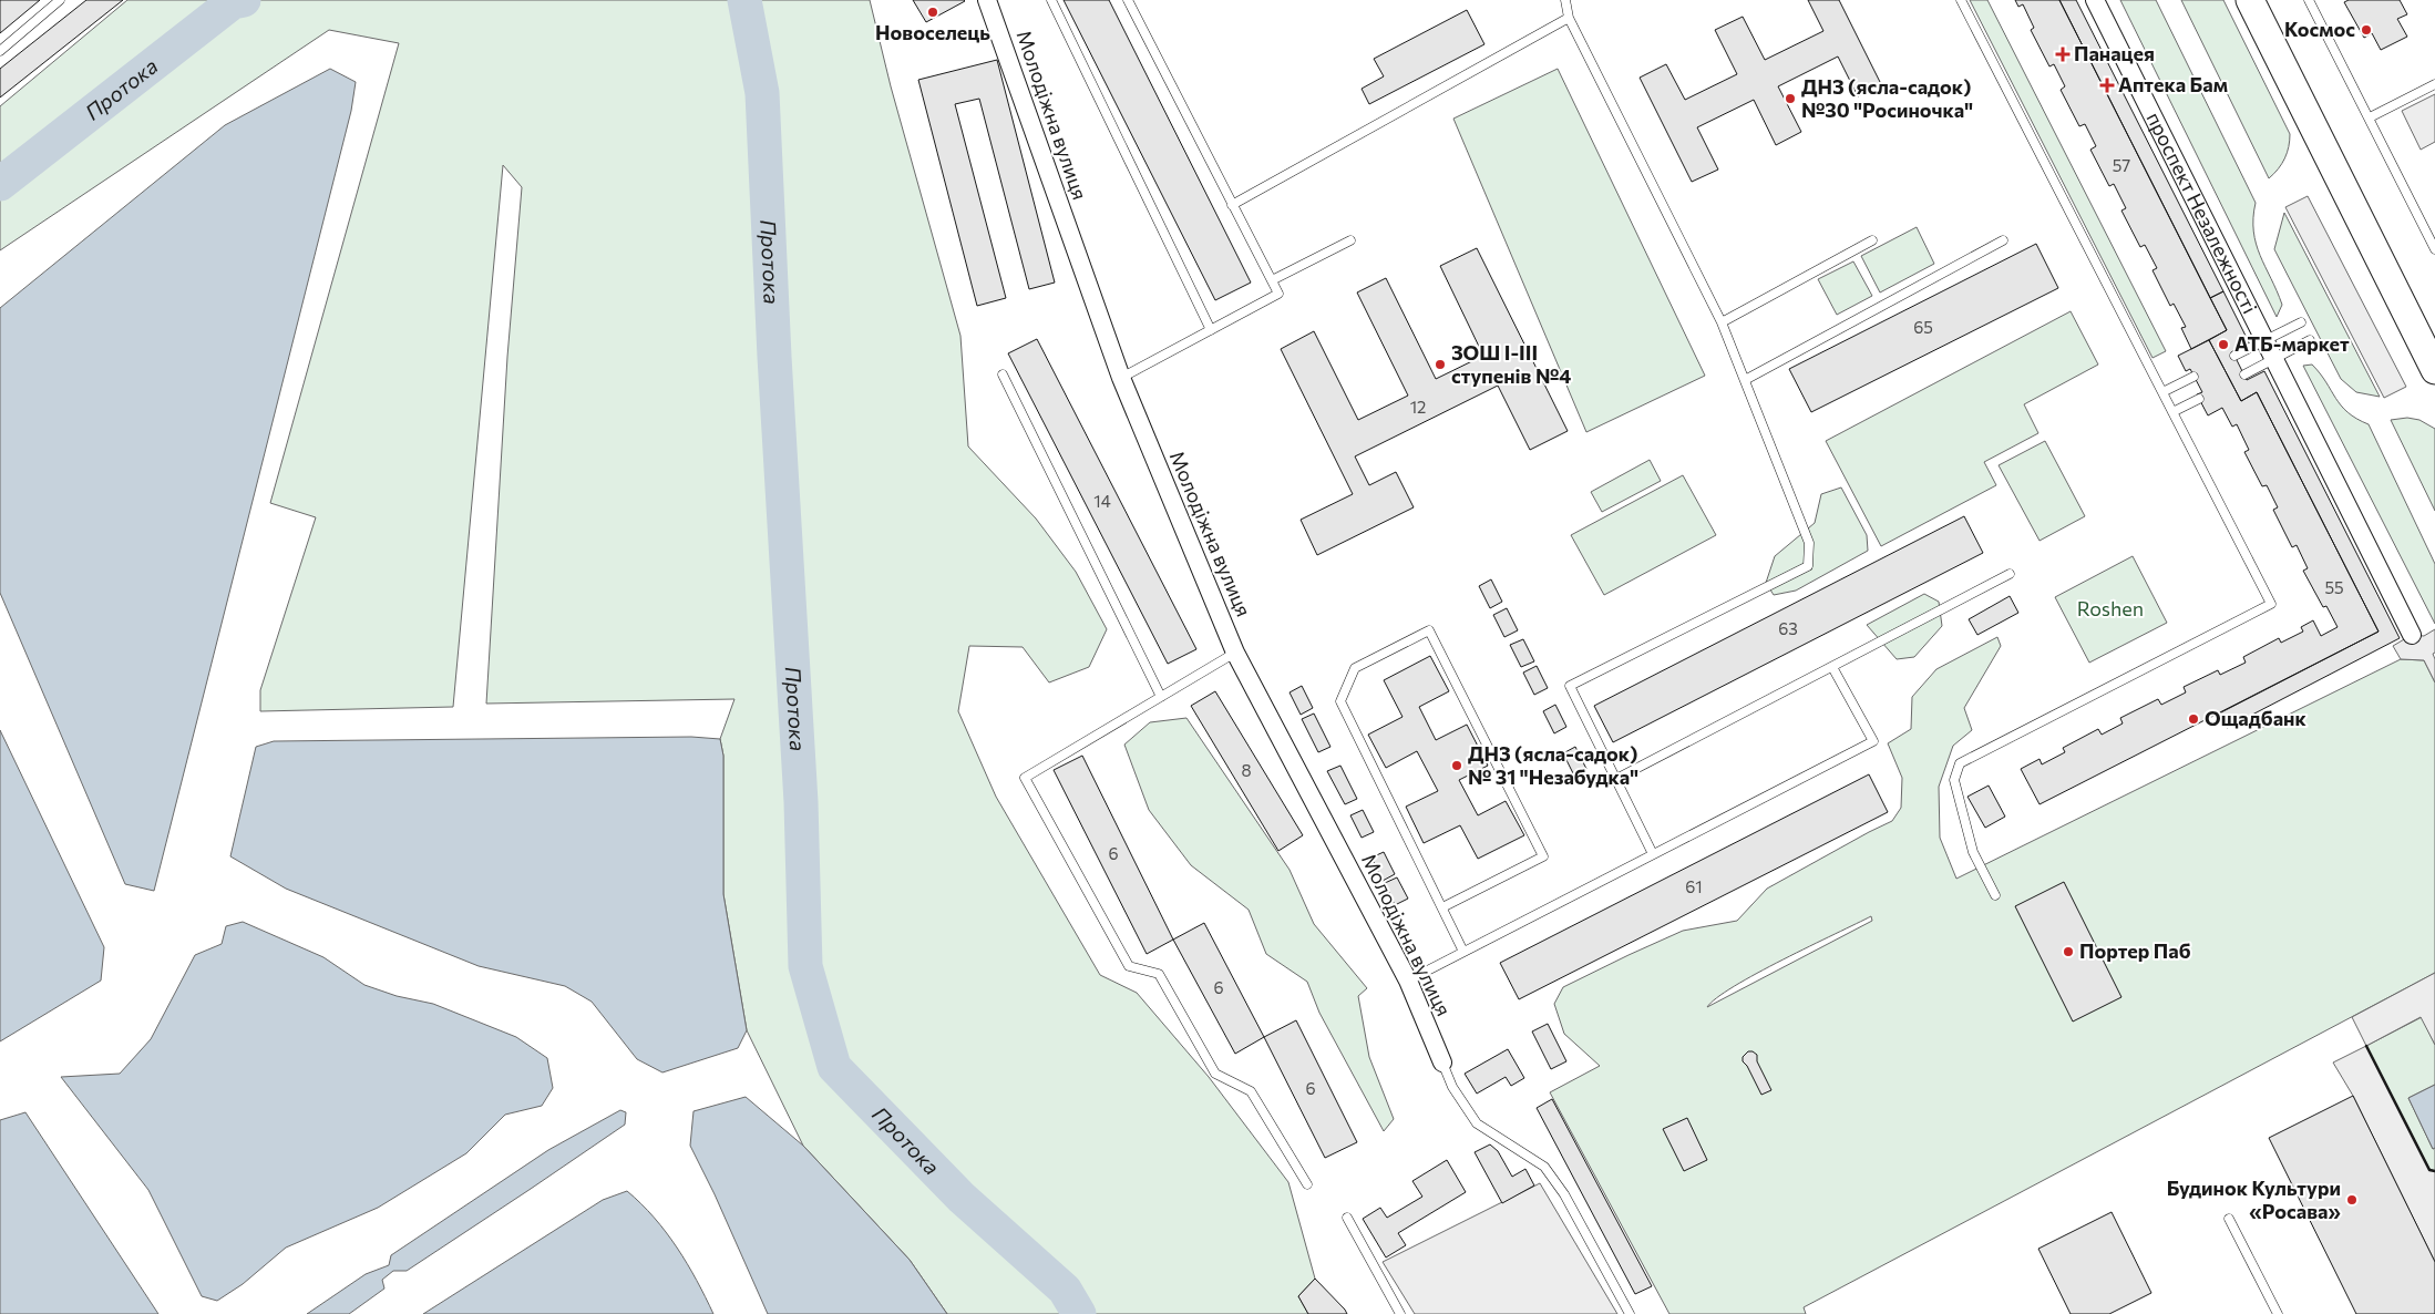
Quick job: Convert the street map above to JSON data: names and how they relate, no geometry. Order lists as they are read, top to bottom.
{
  "streets": {
    "street": ["Молодіжна вулиця", "проспект Незалежності"]
  },
  "water": ["Протока"],
  "parks": ["Roshen"],
  "places": {
    "other": [
      "Новоселець",
      "Космос",
      "ДНЗ (ясла-садок) №30 \"Росиночка\"",
      "АТБ-маркет",
      "ЗОШ І-ІІІ ступенів №4",
      "Ощадбанк",
      "ДНЗ (ясла-садок) № 31 \"Незабудка\"",
      "Портер Паб",
      "Будинок Культури «Росава»"
    ],
    "health": ["Панацея", "Аптека Бам"]
  },
  "house_numbers": [
    "57",
    "65",
    "12",
    "14",
    "55",
    "63",
    "8",
    "6",
    "61",
    "6",
    "6"
  ]
}
